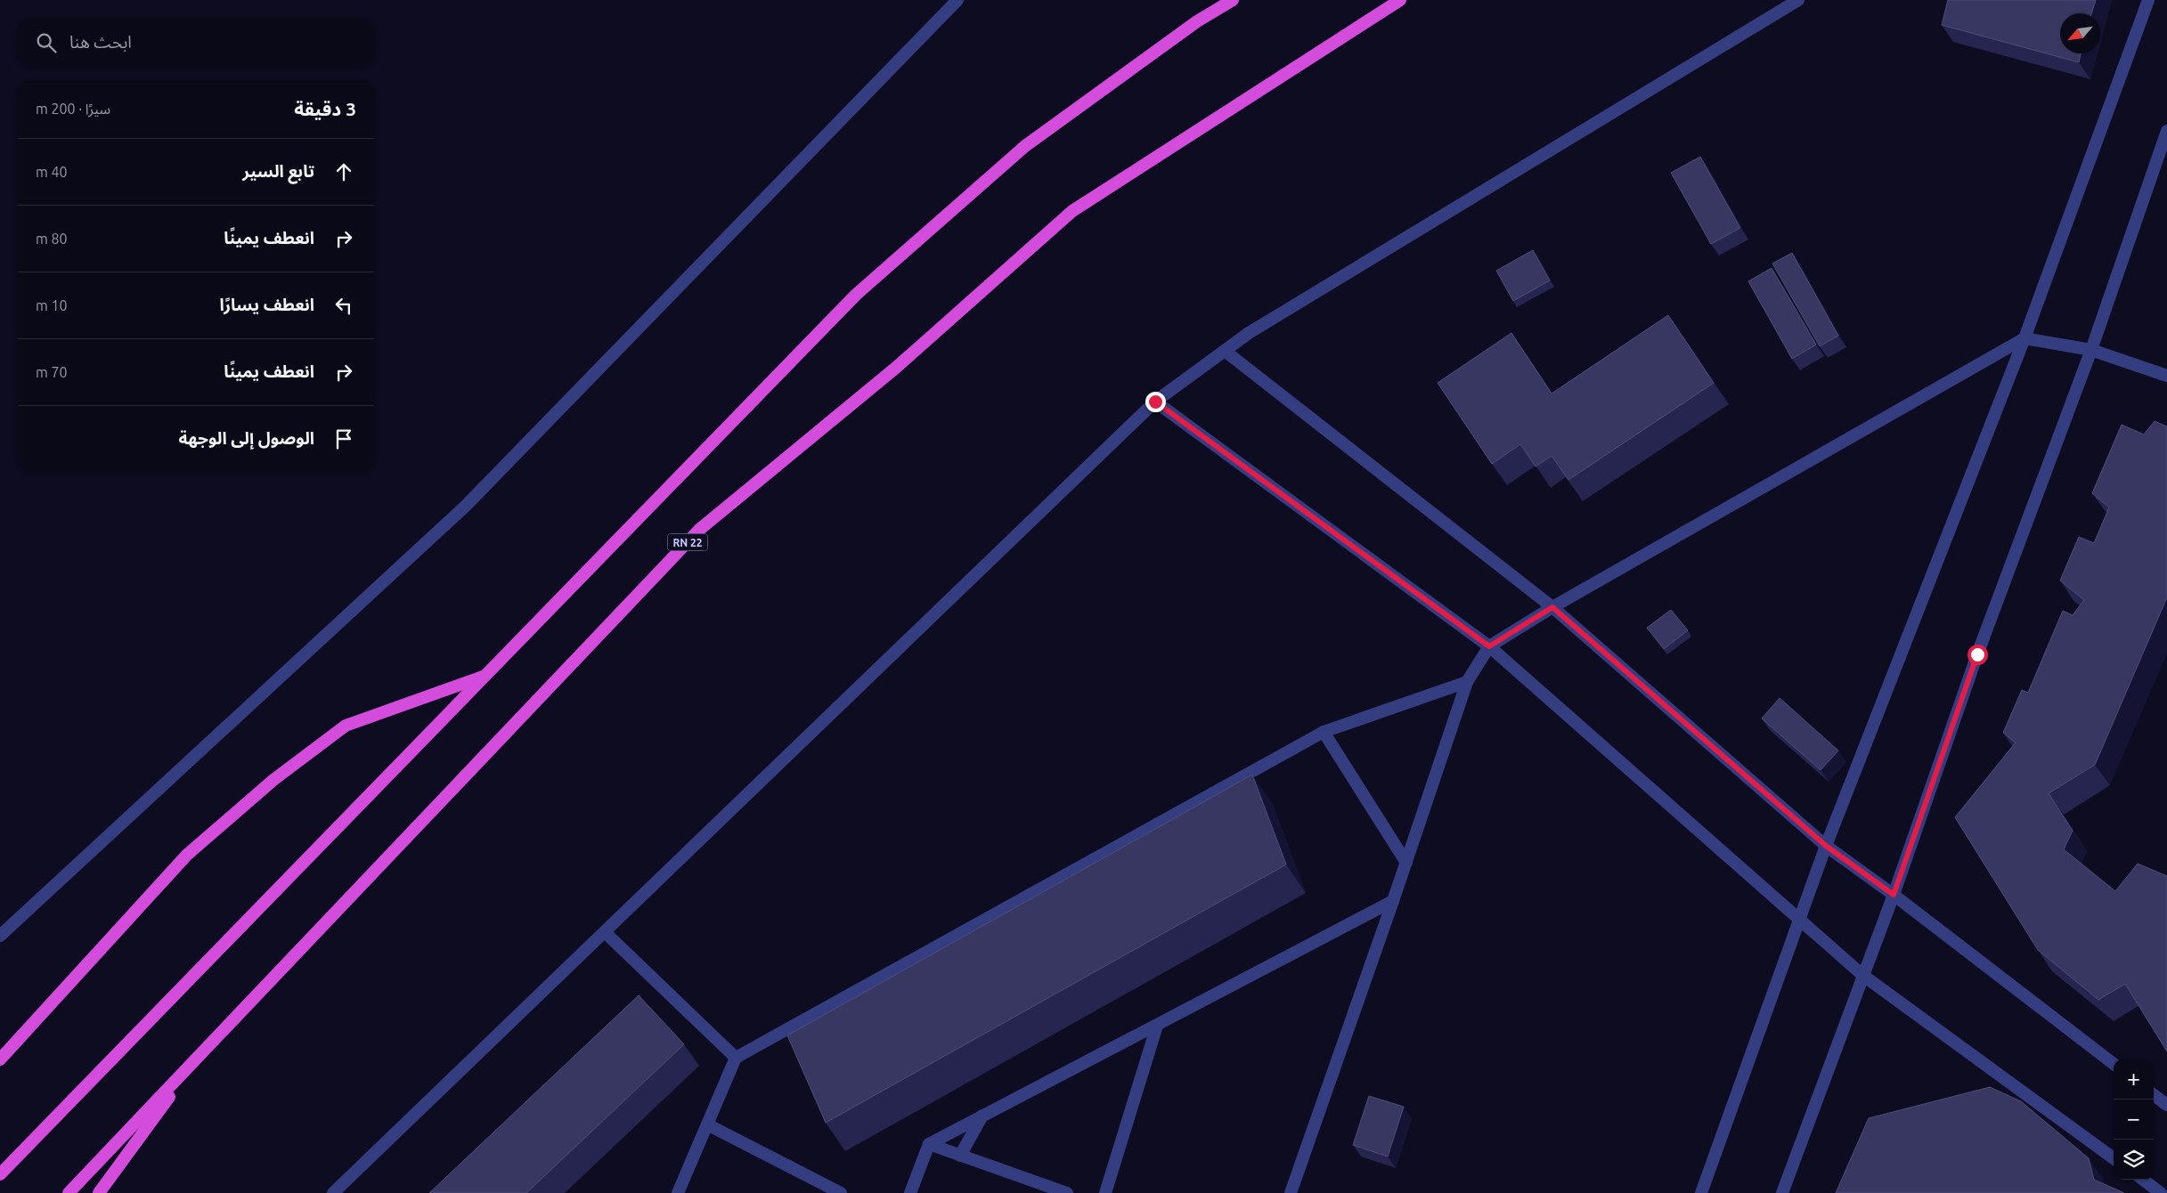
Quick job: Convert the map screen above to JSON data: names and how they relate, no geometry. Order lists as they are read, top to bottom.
{
  "streets": {
    "highway": ["RN 22"]
  },
  "north": "bottom left",
  "page": {
    "search": "ابحث هنا",
    "heading": ["3 دقيقة", "سيرًا · 200 m"],
    "list": [
      ["تابع السير", "40 m"],
      ["انعطف يمينًا", "80 m"],
      ["انعطف يسارًا", "10 m"],
      ["انعطف يمينًا", "70 m"],
      "الوصول إلى الوجهة"
    ],
    "map_buttons": ["+", "−"]
  }
}
